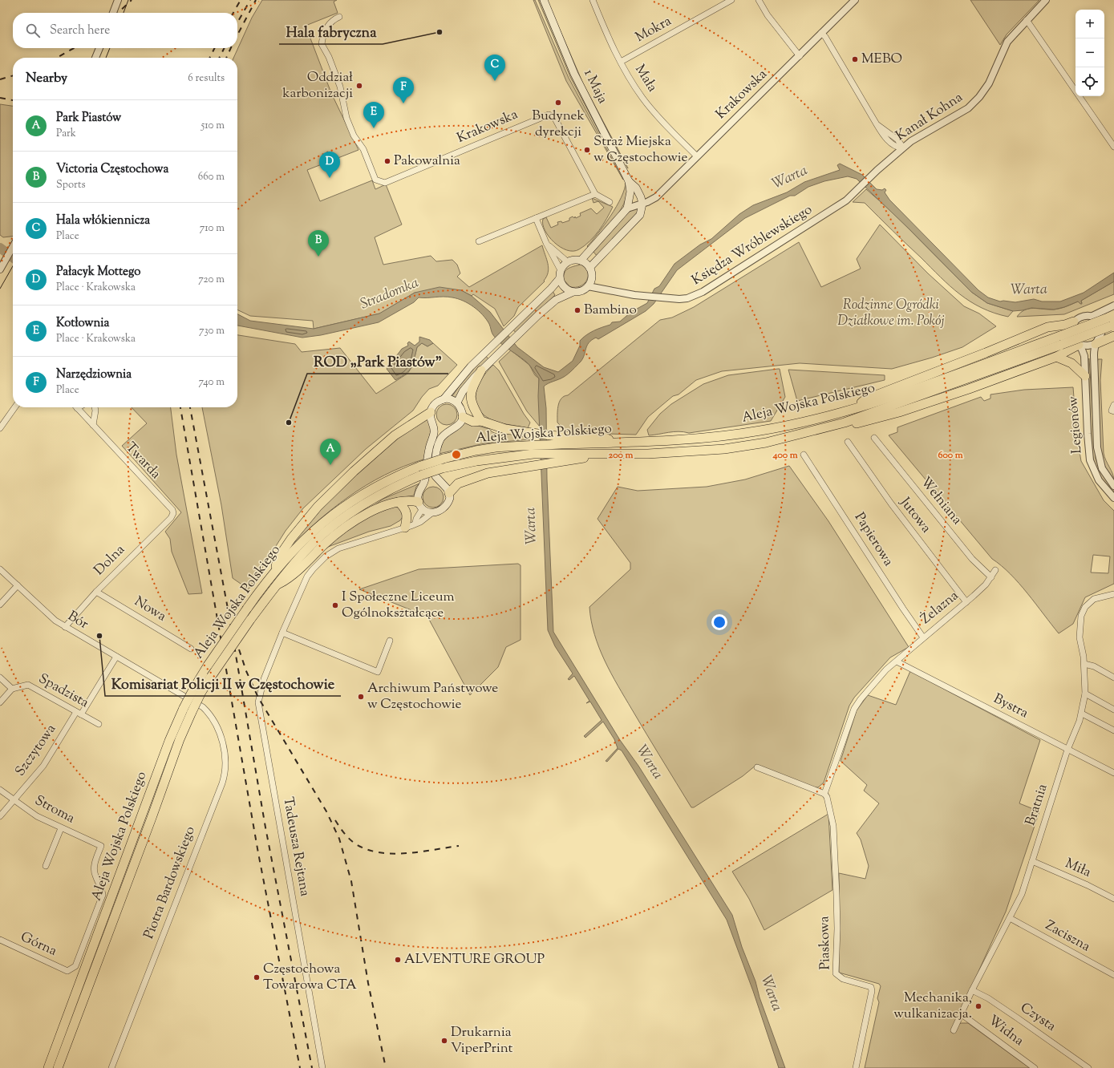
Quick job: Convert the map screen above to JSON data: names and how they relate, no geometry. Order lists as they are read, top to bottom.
{
  "streets": {
    "main road": ["1 Maja", "Aleja Wojska Polskiego"],
    "street": [
      "Mokra",
      "Mała",
      "Krakowska",
      "Kanał Kohna",
      "Księdza Wróblewskiego",
      "Legionów",
      "Twarda",
      "Wełniana",
      "Jutowa",
      "Papierowa",
      "Dolna",
      "Żelazna",
      "Nowa",
      "Bór",
      "Spadzista",
      "Bystra",
      "Szczytowa",
      "Bratnia",
      "Stroma",
      "Tadeusza Rejtana",
      "Miła",
      "Piotra Bardowskiego",
      "Zaciszna",
      "Piaskowa",
      "Górna",
      "Czysta",
      "Widna"
    ]
  },
  "crossings": [
    ["Mokra", "Mała"],
    ["Mała", "Krakowska"],
    ["1 Maja", "Krakowska"],
    ["Kanał Kohna", "Księdza Wróblewskiego"],
    ["Twarda", "Dolna"],
    ["Wełniana", "Żelazna"],
    ["Jutowa", "Żelazna"],
    ["Papierowa", "Żelazna"],
    ["Dolna", "Nowa"],
    ["Dolna", "Bór"],
    ["Żelazna", "Bystra"],
    ["Bór", "Szczytowa"],
    ["Bór", "Piotra Bardowskiego"],
    ["Spadzista", "Szczytowa"],
    ["Bystra", "Bratnia"],
    ["Szczytowa", "Stroma"],
    ["Bratnia", "Miła"],
    ["Bratnia", "Zaciszna"],
    ["Bratnia", "Czysta"],
    ["Bratnia", "Widna"],
    ["Stroma", "Górna"]
  ],
  "water": ["Warta", "Stradomka"],
  "parks": ["Rodzinne Ogródki Działkowe im. Pokój"],
  "places": [
    "Hala fabryczna",
    "MEBO",
    "Oddział karbonizacji",
    "Budynek dyrekcji",
    "Straż Miejska w Częstochowie",
    "Pakowalnia",
    "Bambino",
    "ROD „Park Piastów”",
    "I Społeczne Liceum Ogólnokształcące",
    "Komisariat Policji II w Częstochowie",
    "Archiwum Państwowe w Częstochowie",
    "ALVENTURE GROUP",
    "Częstochowa Towarowa CTA",
    "Mechanika, wulkanizacja.",
    "Drukarnia ViperPrint"
  ],
  "page": {
    "map_buttons": ["+", "−"],
    "search": "Search here",
    "pins": [
      "C",
      "F",
      "E",
      "D",
      "B",
      "A"
    ],
    "heading": ["Nearby", "6 results"],
    "list": [
      {
        "mark": "A",
        "name": "Park Piastów",
        "note": "Park",
        "value": "510 m"
      },
      {
        "mark": "B",
        "name": "Victoria Częstochowa",
        "note": "Sports",
        "value": "660 m"
      },
      {
        "mark": "C",
        "name": "Hala włókiennicza",
        "note": "Place",
        "value": "710 m"
      },
      {
        "mark": "D",
        "name": "Pałacyk Mottego",
        "note": "Place · Krakowska",
        "value": "720 m"
      },
      {
        "mark": "E",
        "name": "Kotłownia",
        "note": "Place · Krakowska",
        "value": "730 m"
      },
      {
        "mark": "F",
        "name": "Narzędziownia",
        "note": "Place",
        "value": "740 m"
      }
    ]
  },
  "rings": ["200 m", "400 m", "600 m"]
}
